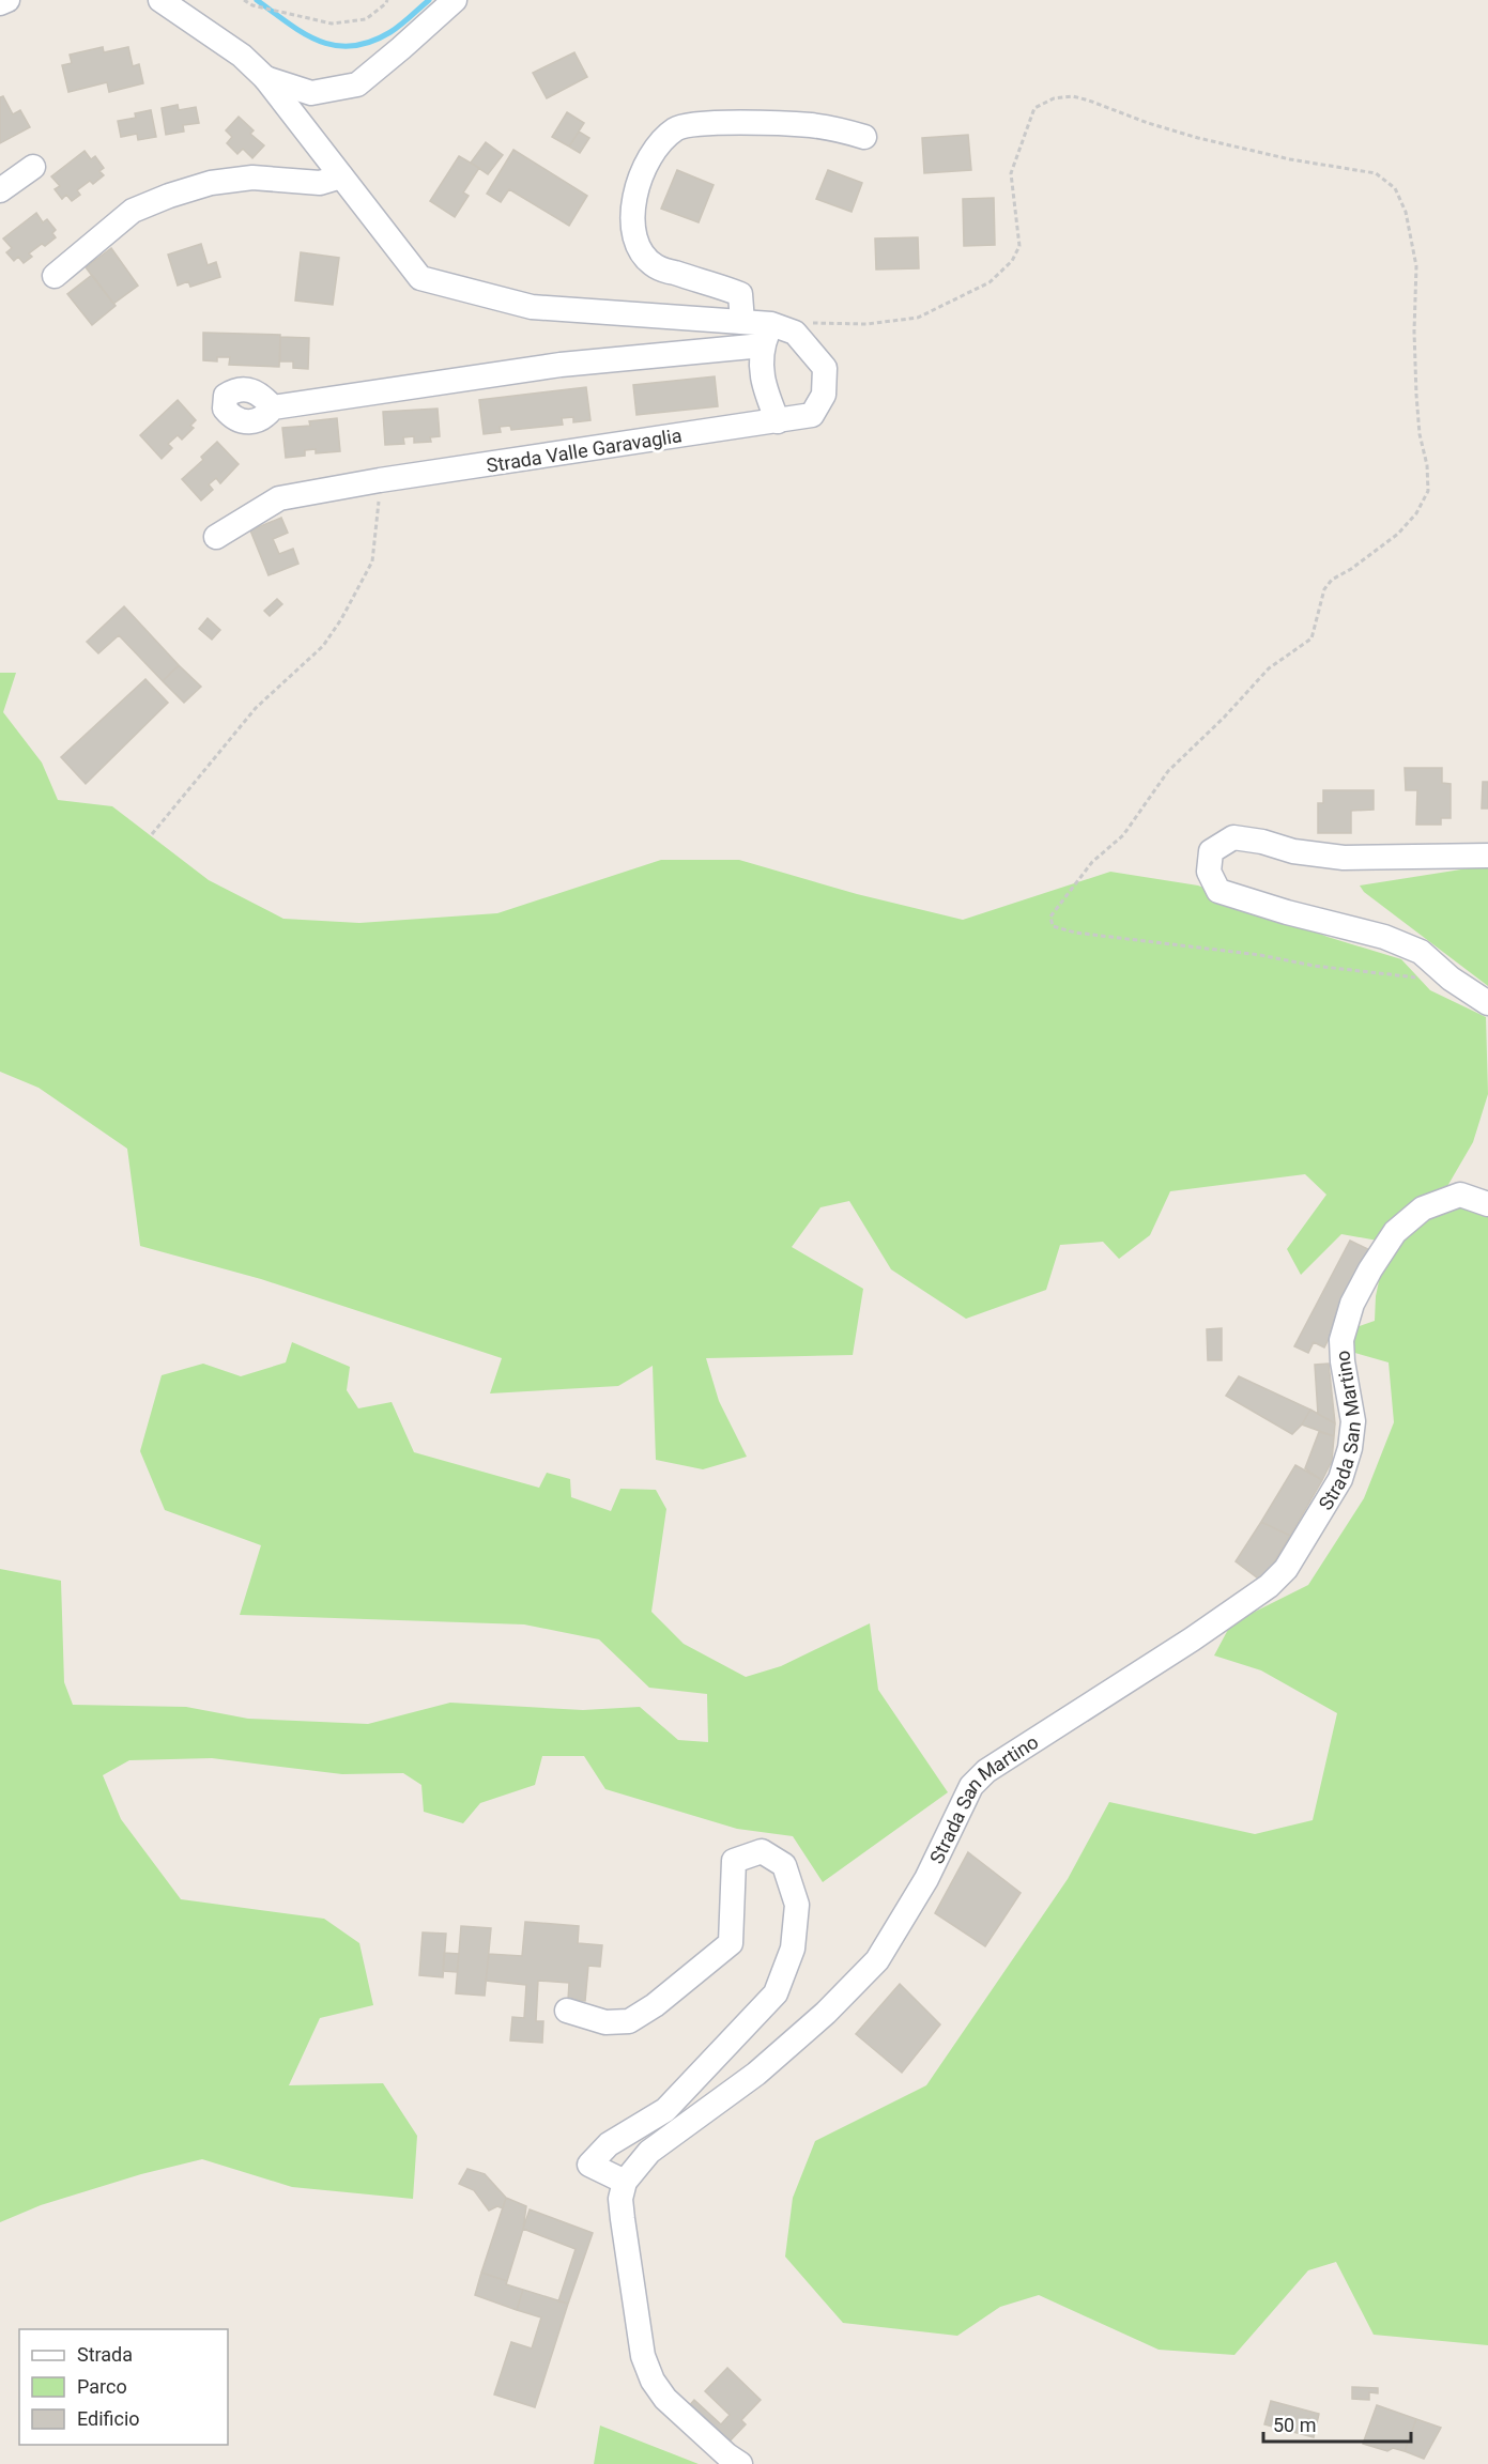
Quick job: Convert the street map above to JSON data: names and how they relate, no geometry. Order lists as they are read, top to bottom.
{
  "streets": {
    "street": ["Strada Valle Garavaglia", "Strada San Martino"]
  },
  "legend": ["Strada", "Parco", "Edificio"],
  "scale_bar": "50 m"
}
